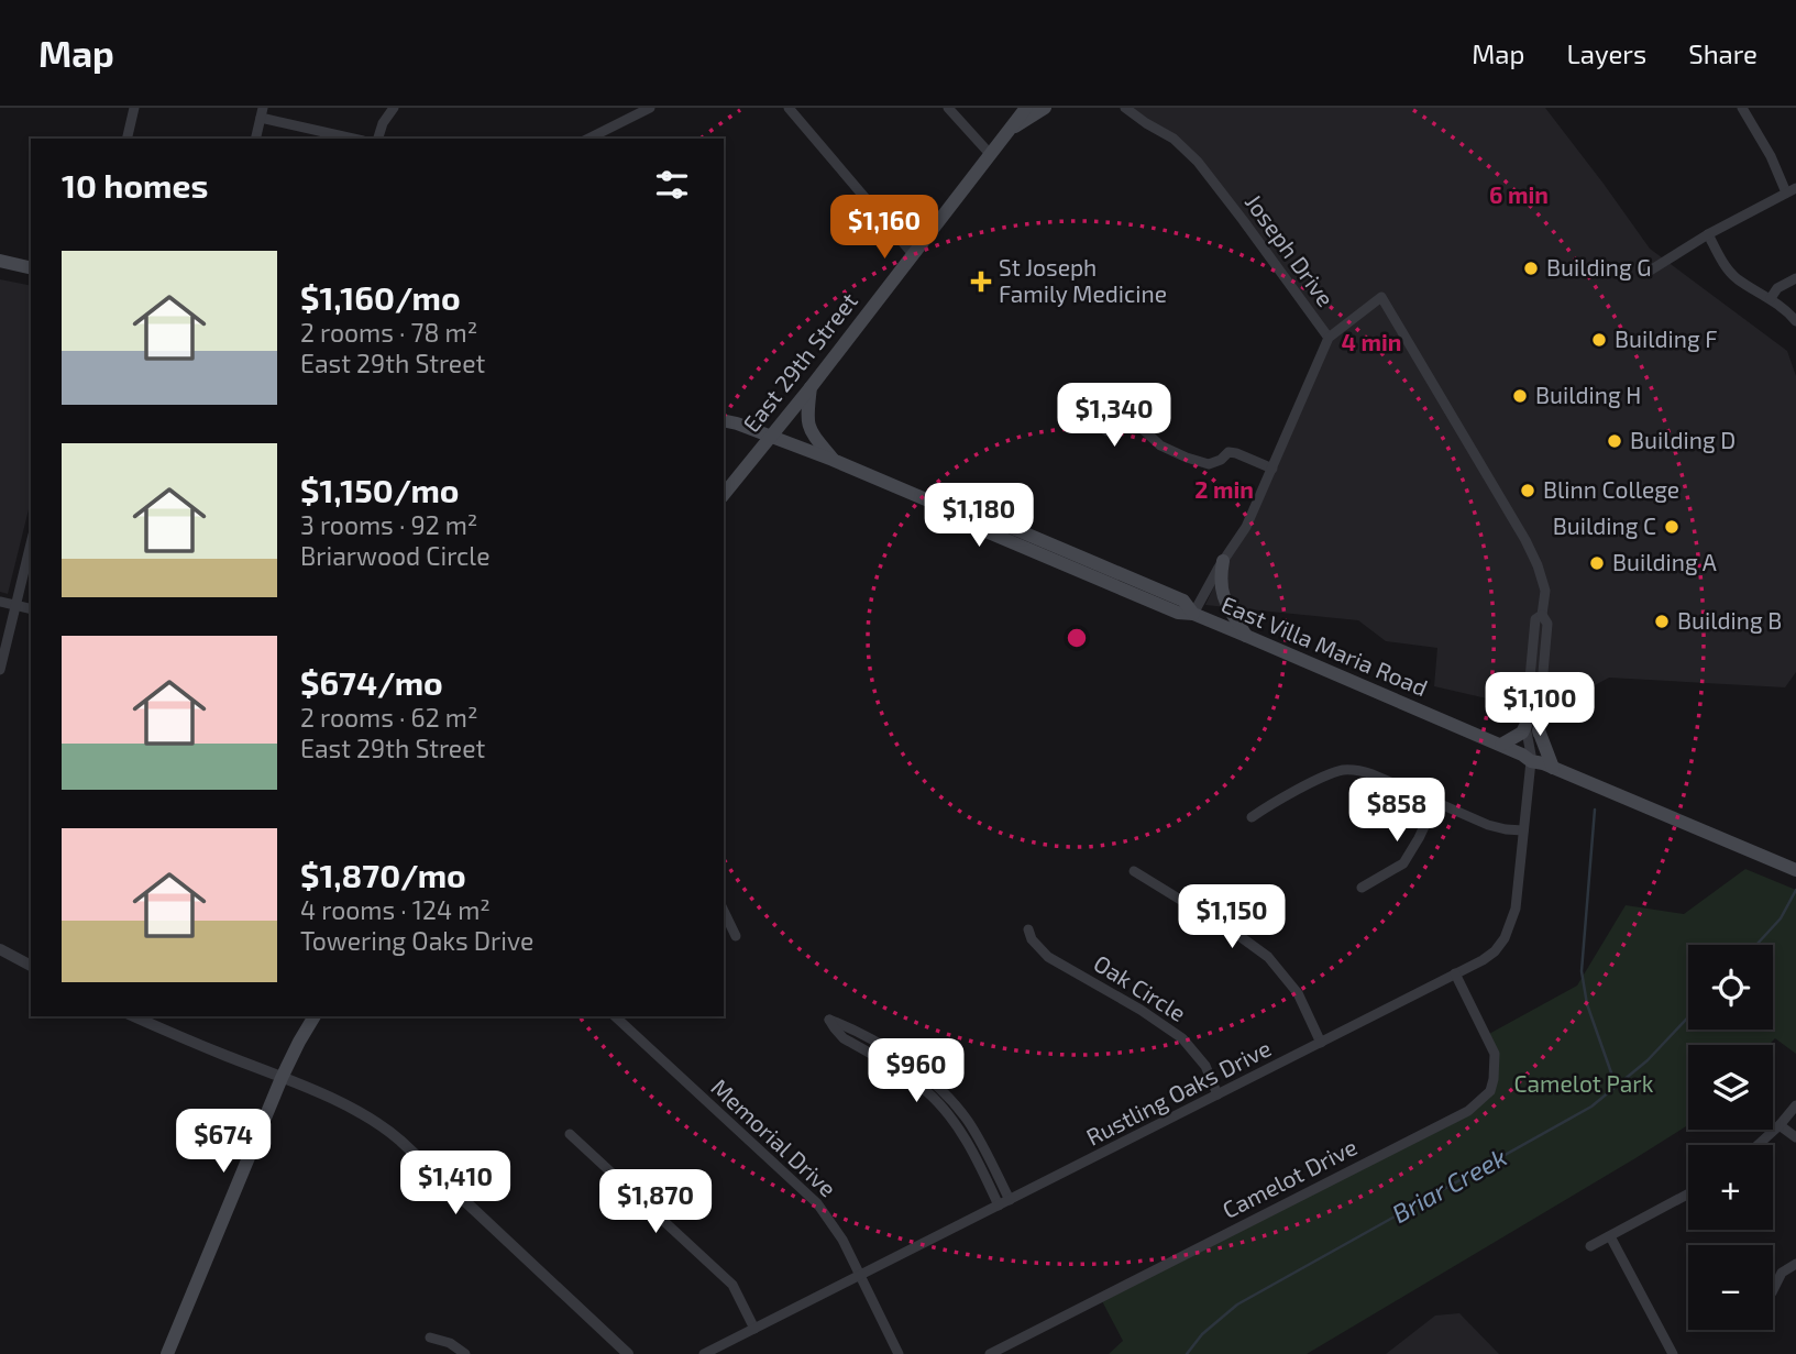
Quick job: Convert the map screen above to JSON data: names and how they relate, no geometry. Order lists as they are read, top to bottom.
{
  "streets": {
    "main road": ["East 29th Street", "East Villa Maria Road"],
    "street": [
      "Joseph Drive",
      "Oak Circle",
      "Rustling Oaks Drive",
      "Memorial Drive",
      "Camelot Drive"
    ]
  },
  "crossings": [
    ["Joseph Drive", "East Villa Maria Road"],
    ["Joseph Drive", "Rustling Oaks Drive"],
    ["East 29th Street", "East Villa Maria Road"],
    ["East Villa Maria Road", "Rustling Oaks Drive"],
    ["Oak Circle", "Rustling Oaks Drive"],
    ["Rustling Oaks Drive", "Memorial Drive"],
    ["Rustling Oaks Drive", "Camelot Drive"]
  ],
  "water": ["Briar Creek"],
  "parks": ["Camelot Park"],
  "places": {
    "other": [
      "Building G",
      "Building F",
      "Building H",
      "Building D",
      "Blinn College",
      "Building C",
      "Building A",
      "Building B"
    ],
    "health": ["St Joseph Family Medicine"]
  },
  "page": {
    "header": "Map",
    "nav": ["Map", "Layers", "Share"],
    "heading": "10 homes",
    "price": [
      "$1,160",
      "$1,340",
      "$1,180",
      "$1,100",
      "$858",
      "$1,150",
      "$960",
      "$674",
      "$1,410",
      "$1,870"
    ],
    "list": [
      {
        "name": "$1,160/mo",
        "note": "2 rooms · 78 m² · East 29th Street"
      },
      {
        "name": "$1,150/mo",
        "note": "3 rooms · 92 m² · Briarwood Circle"
      },
      {
        "name": "$674/mo",
        "note": "2 rooms · 62 m² · East 29th Street"
      },
      {
        "name": "$1,870/mo",
        "note": "4 rooms · 124 m² · Towering Oaks Drive"
      }
    ],
    "map_buttons": ["+", "−"]
  },
  "rings": ["6 min", "4 min", "2 min"]
}
